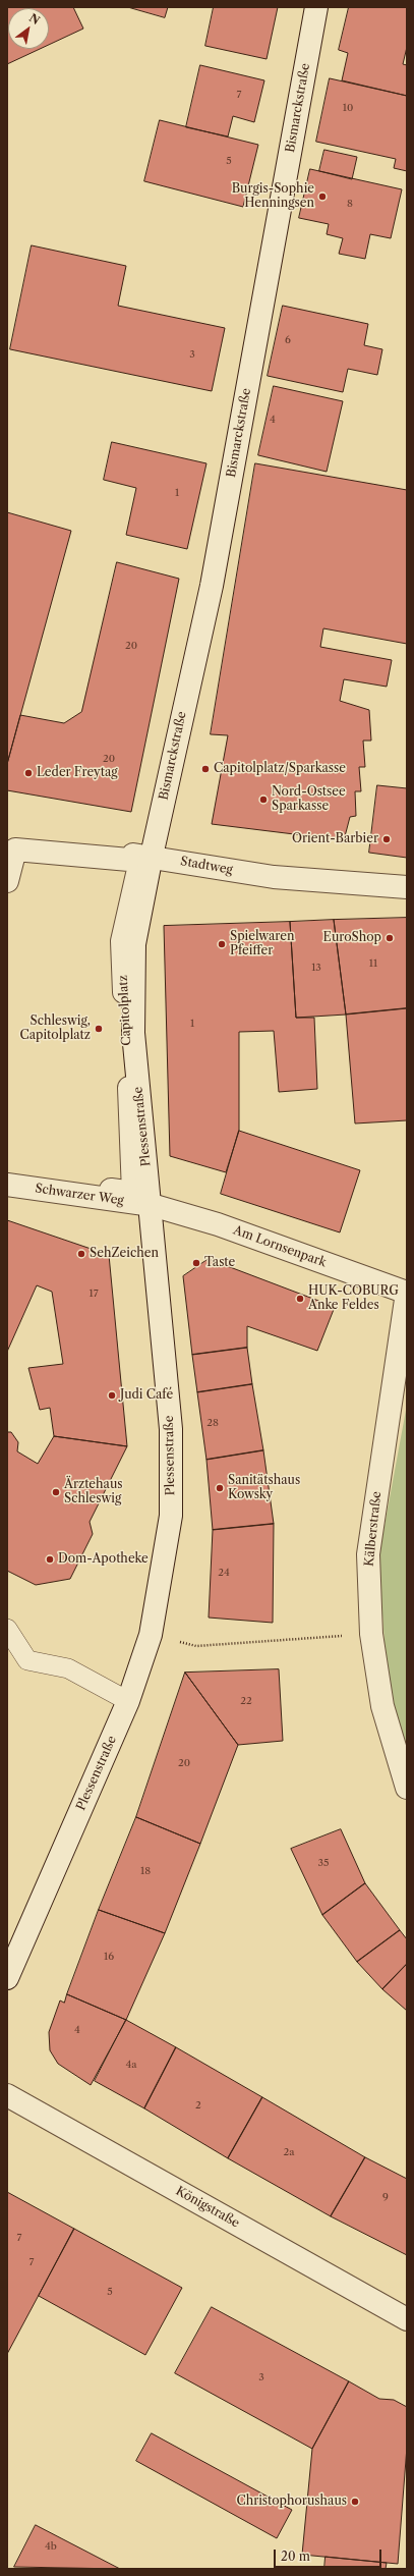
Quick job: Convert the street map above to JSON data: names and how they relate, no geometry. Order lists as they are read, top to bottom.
{
  "streets": {
    "street": [
      "Bismarckstraße",
      "Stadtweg",
      "Capitolplatz",
      "Plessenstraße",
      "Schwarzer Weg",
      "Am Lornsenpark",
      "Kälberstraße",
      "Königstraße"
    ]
  },
  "crossings": [
    ["Bismarckstraße", "Stadtweg"],
    ["Bismarckstraße", "Plessenstraße"],
    ["Stadtweg", "Plessenstraße"],
    ["Plessenstraße", "Schwarzer Weg"],
    ["Plessenstraße", "Am Lornsenpark"],
    ["Schwarzer Weg", "Am Lornsenpark"],
    ["Am Lornsenpark", "Kälberstraße"]
  ],
  "places": [
    "Burgis-Sophie Henningsen",
    "Capitolplatz/Sparkasse",
    "Leder Freytag",
    "Nord-Ostsee Sparkasse",
    "Orient-Barbier",
    "EuroShop",
    "Spielwaren Pfeiffer",
    "Schleswig, Capitolplatz",
    "SehZeichen",
    "Taste",
    "HUK-COBURG Anke Feldes",
    "Judi Café",
    "Sanitätshaus Kowsky",
    "Ärztehaus Schleswig",
    "Dom-Apotheke",
    "Christophorushaus"
  ],
  "house_numbers": [
    "7",
    "10",
    "5",
    "8",
    "6",
    "3",
    "4",
    "1",
    "20",
    "20",
    "11",
    "13",
    "1",
    "17",
    "28",
    "24",
    "22",
    "20",
    "35",
    "18",
    "16",
    "4",
    "4a",
    "2",
    "2a",
    "9",
    "7",
    "7",
    "5",
    "3",
    "4b"
  ],
  "scale_bar": "20 m",
  "north": "top right"
}
